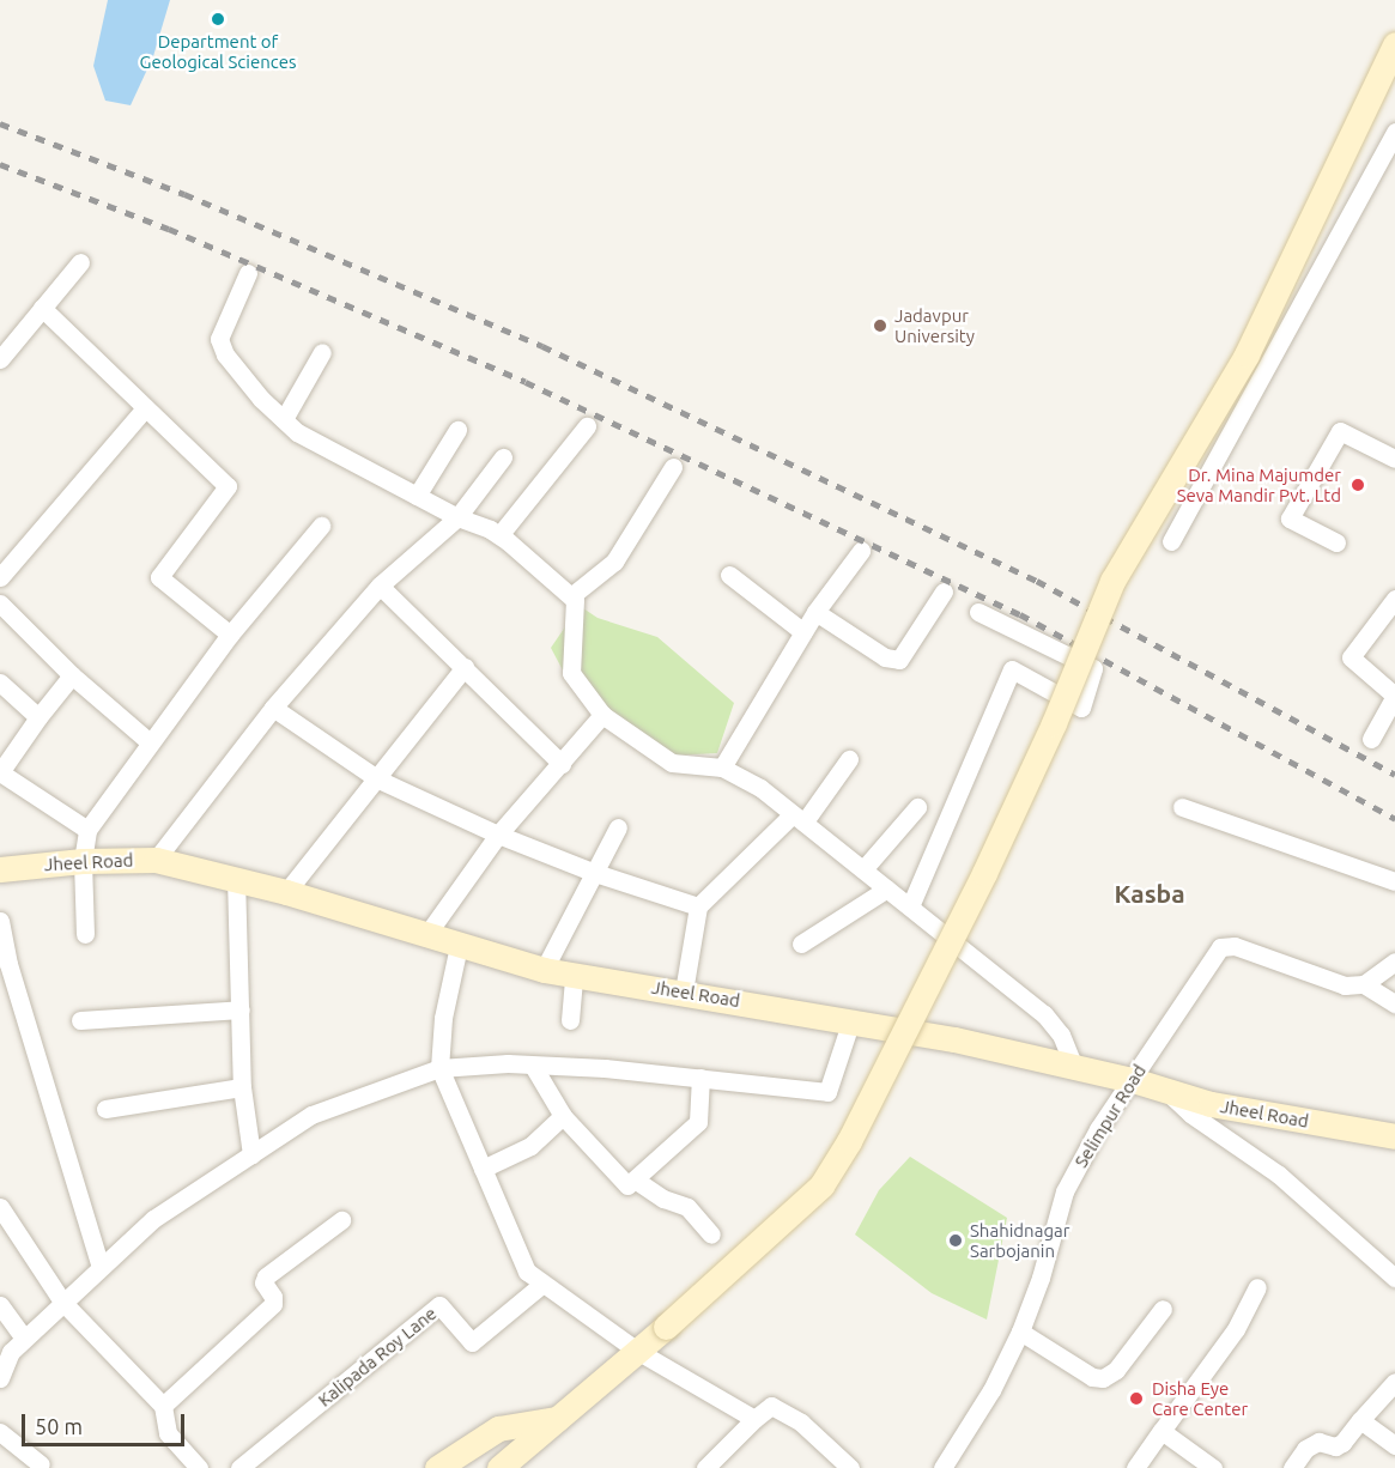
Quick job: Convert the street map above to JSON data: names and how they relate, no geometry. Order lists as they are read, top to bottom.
{
  "streets": {
    "main road": ["Jheel Road"],
    "street": ["Selimpur Road", "Kalipada Roy Lane"]
  },
  "crossings": [
    ["Jheel Road", "Selimpur Road"]
  ],
  "districts": ["Kasba"],
  "places": [
    "Department of Geological Sciences",
    "Jadavpur University",
    "Dr. Mina Majumder Seva Mandir Pvt. Ltd",
    "Shahidnagar Sarbojanin",
    "Disha Eye Care Center"
  ],
  "scale_bar": "50 m"
}
